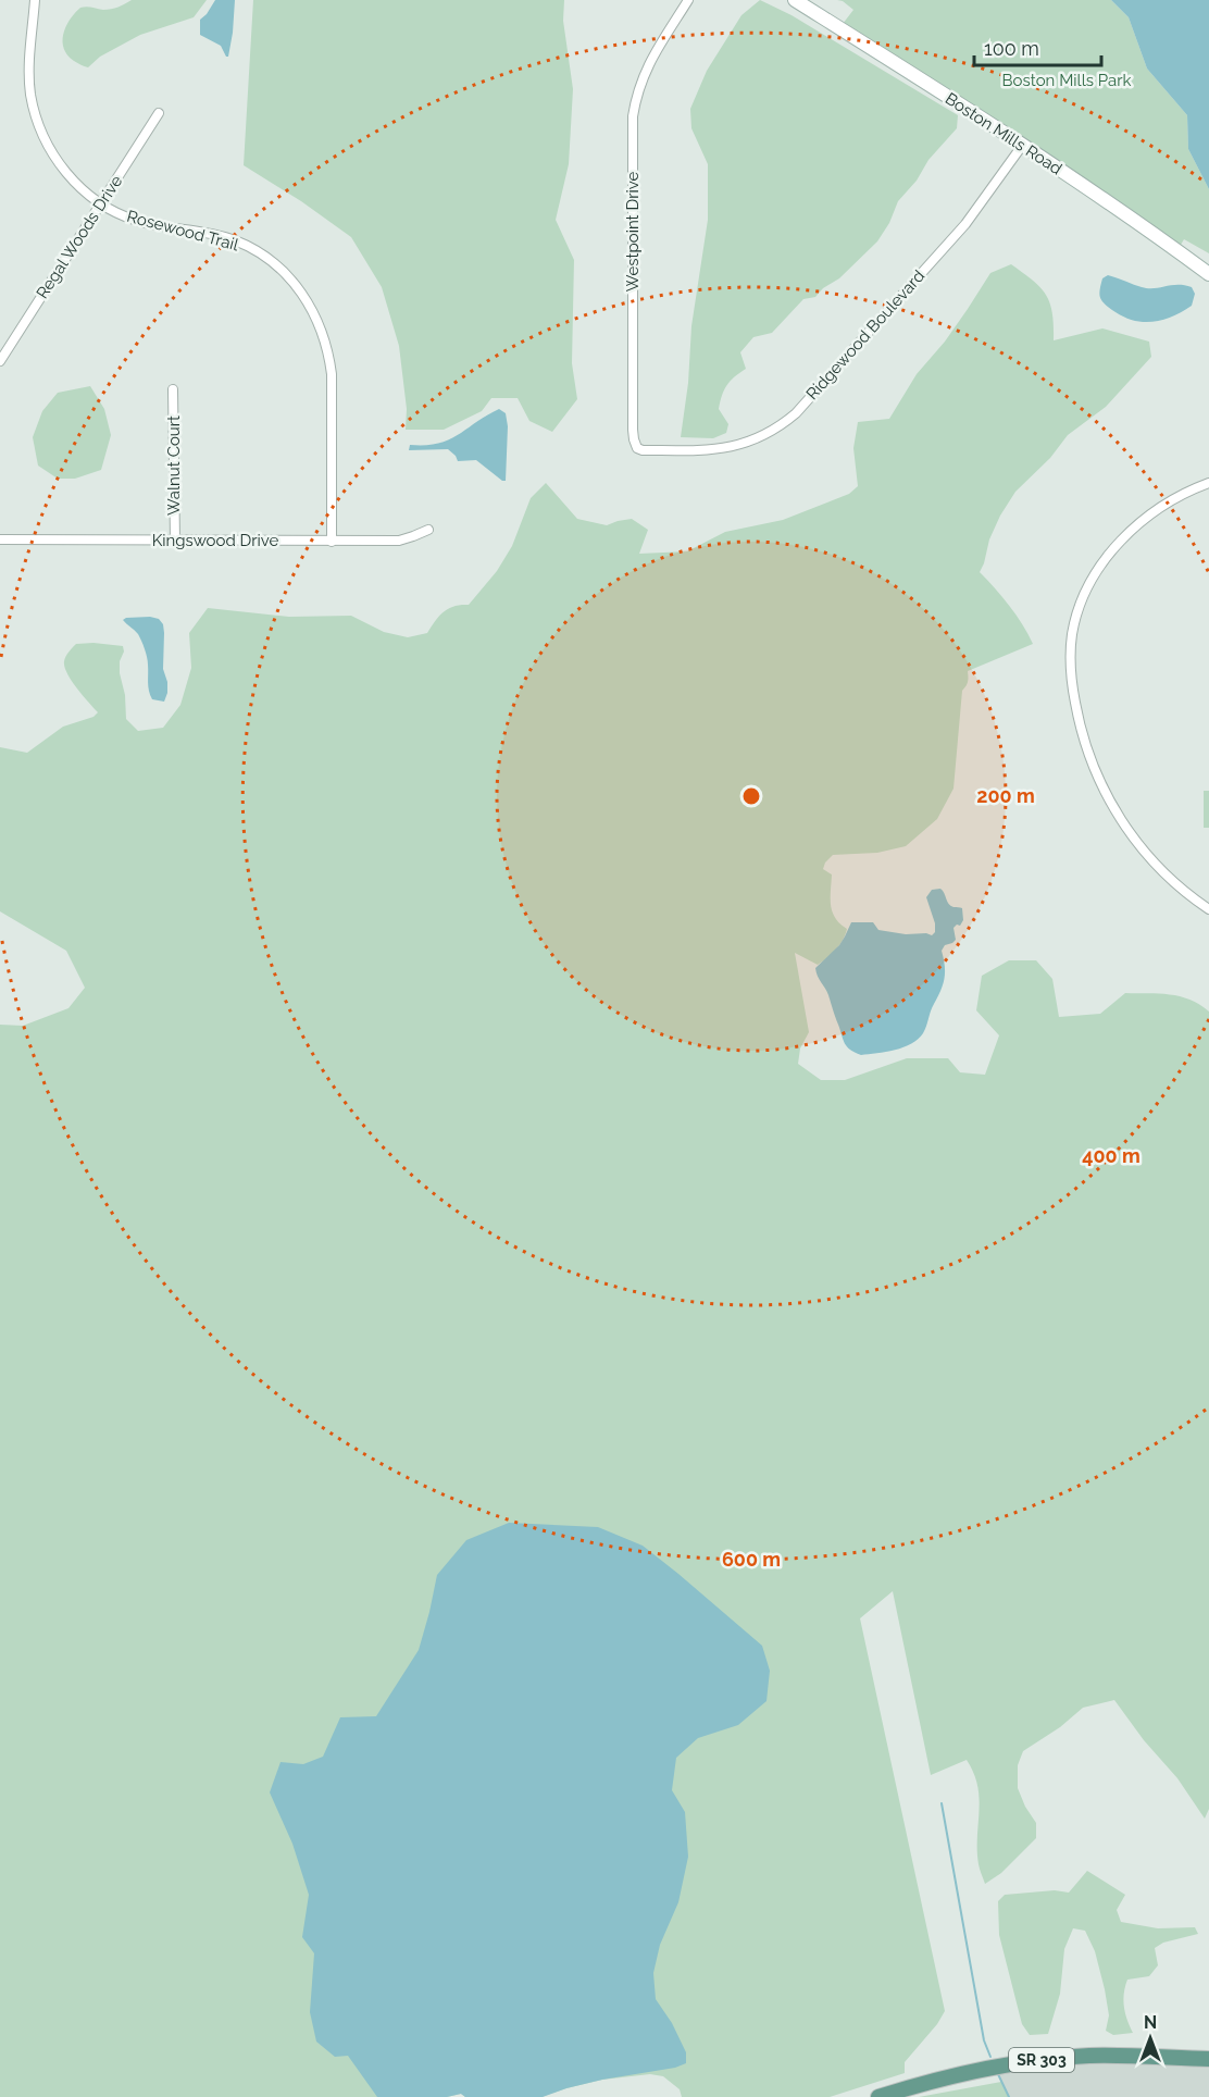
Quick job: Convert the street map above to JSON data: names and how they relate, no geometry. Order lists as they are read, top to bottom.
{
  "streets": {
    "main road": ["SR 303"],
    "street": [
      "Boston Mills Road",
      "Rosewood Trail",
      "Westpoint Drive",
      "Regal Woods Drive",
      "Ridgewood Boulevard",
      "Walnut Court",
      "Kingswood Drive"
    ]
  },
  "crossings": [
    ["Boston Mills Road", "Ridgewood Boulevard"],
    ["Rosewood Trail", "Regal Woods Drive"],
    ["Rosewood Trail", "Kingswood Drive"],
    ["Westpoint Drive", "Ridgewood Boulevard"],
    ["Walnut Court", "Kingswood Drive"]
  ],
  "parks": ["Boston Mills Park"],
  "scale_bar": "100 m",
  "north": "top",
  "rings": ["200 m", "400 m", "600 m"]
}
